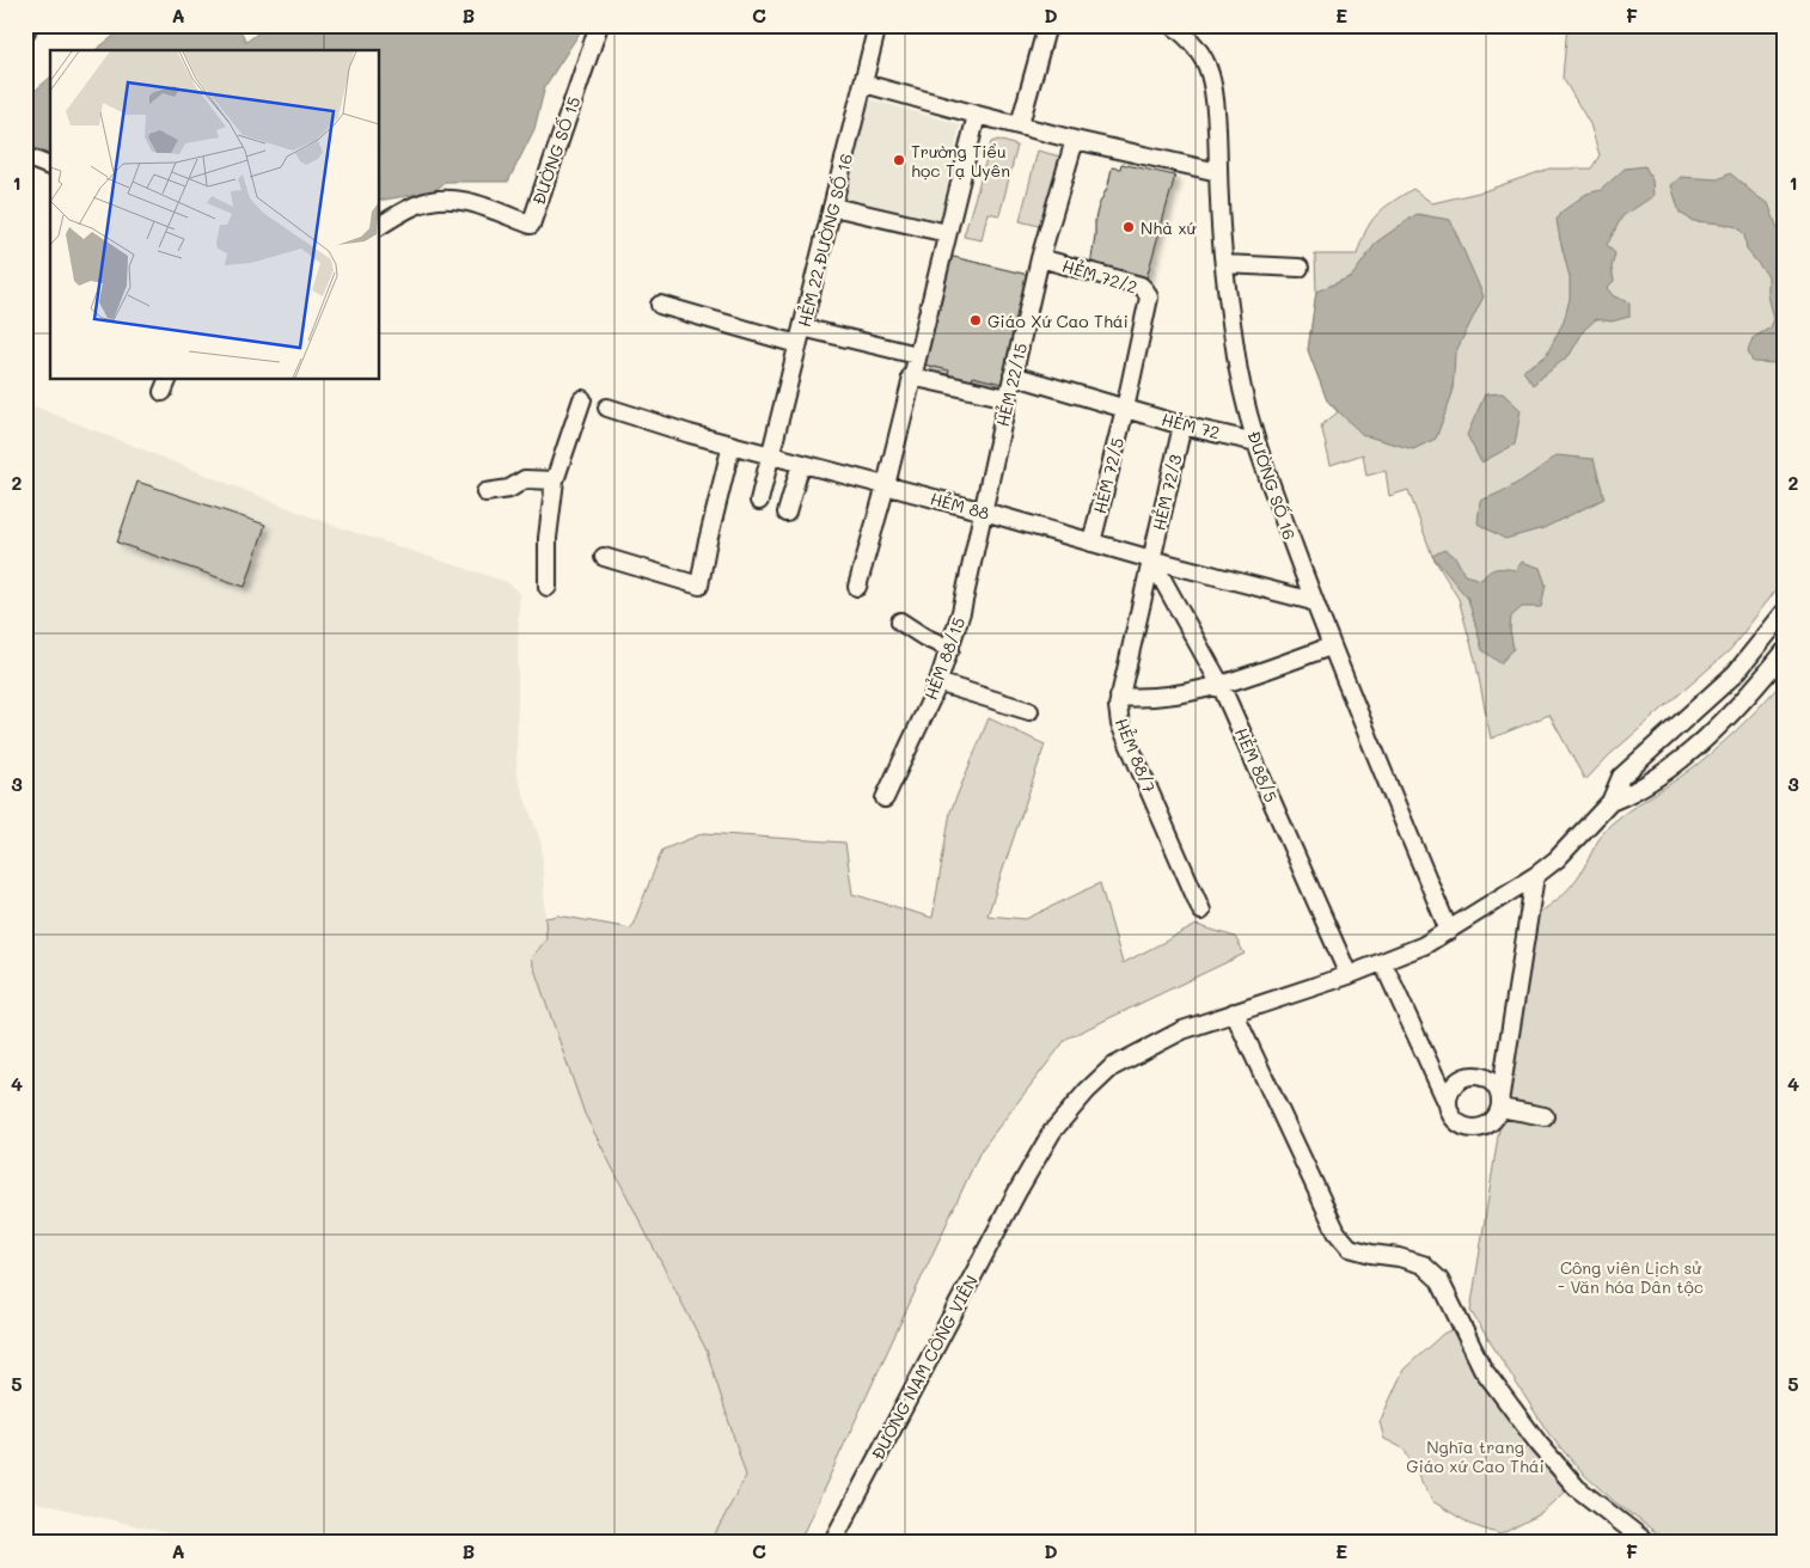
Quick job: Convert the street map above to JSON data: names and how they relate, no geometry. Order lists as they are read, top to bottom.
{
  "streets": {
    "street": [
      "ĐƯỜNG SỐ 15",
      "HẺM 22 ĐƯỜNG SỐ 16",
      "HẺM 72/2",
      "HẺM 22/15",
      "HẺM 72",
      "HẺM 72/5",
      "ĐƯỜNG SỐ 16",
      "HẺM 72/3",
      "HẺM 88",
      "HẺM 88/15",
      "HẺM 88/7",
      "HẺM 88/5",
      "ĐƯỜNG NAM CÔNG VIÊN"
    ]
  },
  "crossings": [
    ["HẺM 22 ĐƯỜNG SỐ 16", "HẺM 88"],
    ["HẺM 72/2", "HẺM 22/15"],
    ["HẺM 72/2", "HẺM 72"],
    ["HẺM 72/2", "HẺM 72/5"],
    ["HẺM 22/15", "HẺM 72"],
    ["HẺM 22/15", "HẺM 88"],
    ["HẺM 22/15", "HẺM 88/15"],
    ["HẺM 72", "HẺM 72/5"],
    ["HẺM 72", "ĐƯỜNG SỐ 16"],
    ["HẺM 72", "HẺM 72/3"],
    ["HẺM 72/5", "HẺM 88"],
    ["ĐƯỜNG SỐ 16", "HẺM 88"],
    ["ĐƯỜNG SỐ 16", "ĐƯỜNG NAM CÔNG VIÊN"],
    ["HẺM 72/3", "HẺM 88"],
    ["HẺM 72/3", "HẺM 88/7"],
    ["HẺM 72/3", "HẺM 88/5"],
    ["HẺM 88", "HẺM 88/15"],
    ["HẺM 88", "HẺM 88/7"],
    ["HẺM 88", "HẺM 88/5"],
    ["HẺM 88/7", "HẺM 88/5"],
    ["HẺM 88/5", "ĐƯỜNG NAM CÔNG VIÊN"]
  ],
  "parks": ["Công viên Lịch sử - Văn hóa Dân tộc", "Nghĩa trang Giáo xứ Cao Thái"],
  "places": ["Trường Tiểu học Tạ Uyên", "Nhà xứ", "Giáo Xứ Cao Thái"],
  "grid": {
    "columns": [
      "A",
      "B",
      "C",
      "D",
      "E",
      "F"
    ],
    "rows": [
      "1",
      "2",
      "3",
      "4",
      "5"
    ]
  }
}
